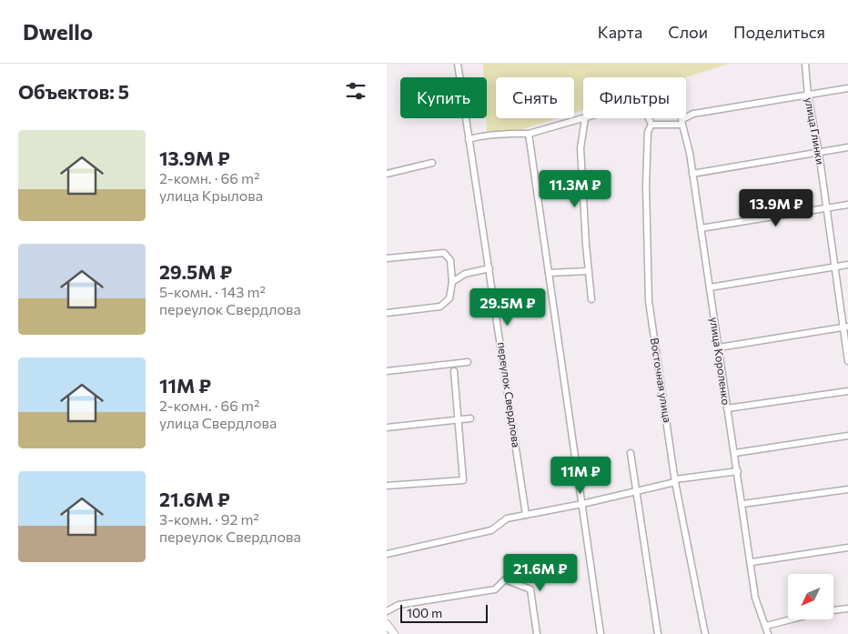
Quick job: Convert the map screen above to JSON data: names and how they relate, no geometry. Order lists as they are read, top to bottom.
{
  "streets": {
    "street": [
      "улица Глинки",
      "улица Короленко",
      "Восточная улица",
      "переулок Свердлова"
    ]
  },
  "scale_bar": "100 m",
  "north": "bottom left",
  "page": {
    "header": "Dwello",
    "nav": ["Карта", "Слои", "Поделиться"],
    "heading": "Объектов: 5",
    "chip": ["Купить", "Снять", "Фильтры"],
    "list": [
      {
        "name": "13.9M ₽",
        "note": "2-комн. · 66 m² · улица Крылова"
      },
      {
        "name": "29.5M ₽",
        "note": "5-комн. · 143 m² · переулок Свердлова"
      },
      {
        "name": "11M ₽",
        "note": "2-комн. · 66 m² · улица Свердлова"
      },
      {
        "name": "21.6M ₽",
        "note": "3-комн. · 92 m² · переулок Свердлова"
      }
    ],
    "price": [
      "11.3M ₽",
      "13.9M ₽",
      "29.5M ₽",
      "11M ₽",
      "21.6M ₽"
    ],
    "scale": "100 m"
  }
}
